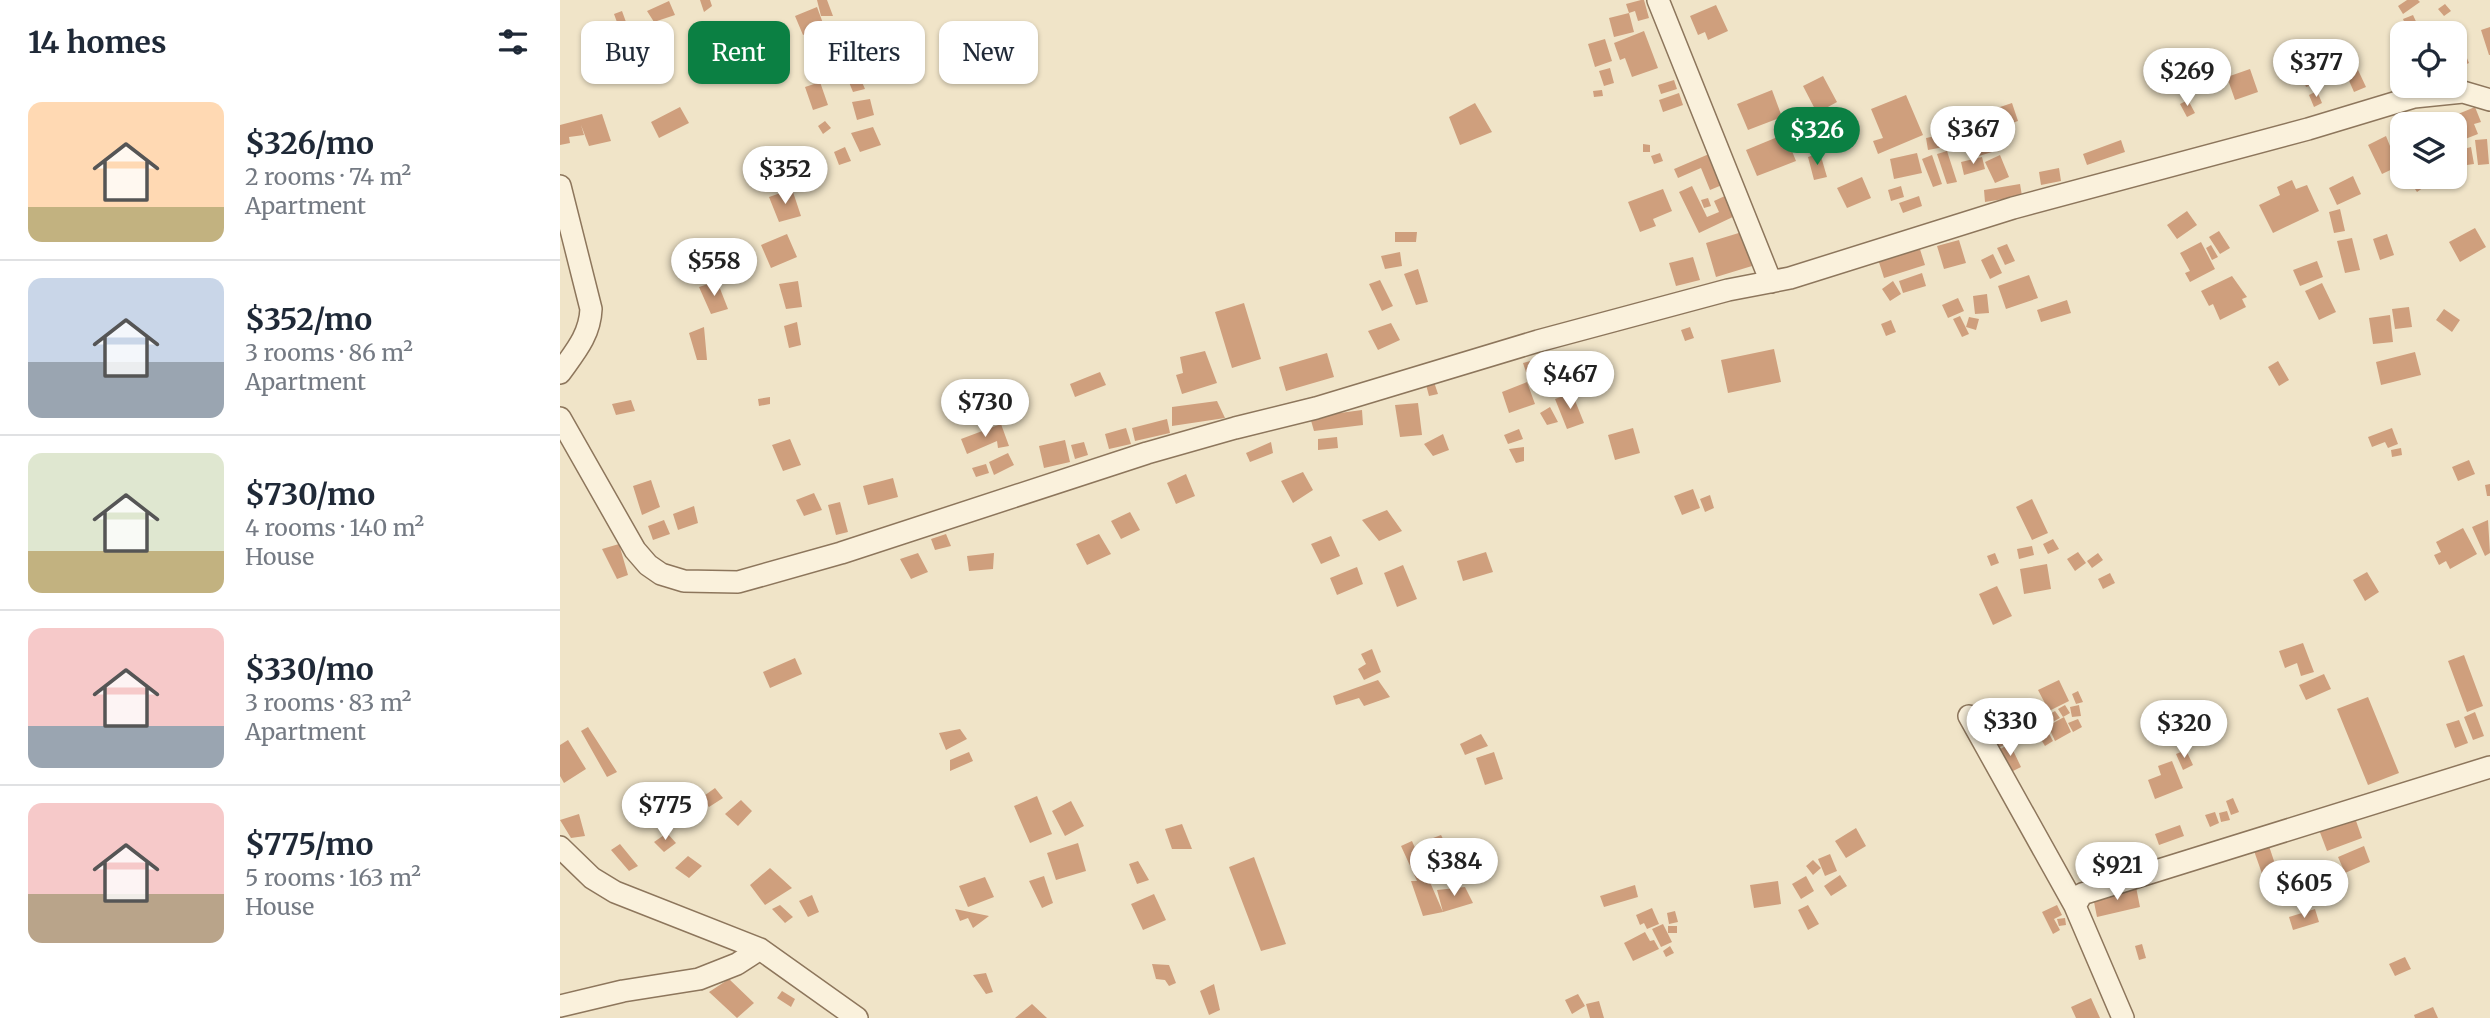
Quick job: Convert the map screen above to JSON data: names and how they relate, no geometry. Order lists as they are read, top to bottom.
{
  "page": {
    "heading": "14 homes",
    "chip": [
      "Buy",
      "Rent",
      "Filters",
      "New"
    ],
    "price": [
      "$377",
      "$269",
      "$367",
      "$326",
      "$352",
      "$558",
      "$467",
      "$730",
      "$330",
      "$320",
      "$775",
      "$384",
      "$921",
      "$605"
    ],
    "list": [
      {
        "name": "$326/mo",
        "note": "2 rooms · 74 m² · Apartment"
      },
      {
        "name": "$352/mo",
        "note": "3 rooms · 86 m² · Apartment"
      },
      {
        "name": "$730/mo",
        "note": "4 rooms · 140 m² · House"
      },
      {
        "name": "$330/mo",
        "note": "3 rooms · 83 m² · Apartment"
      },
      {
        "name": "$775/mo",
        "note": "5 rooms · 163 m² · House"
      }
    ]
  }
}
